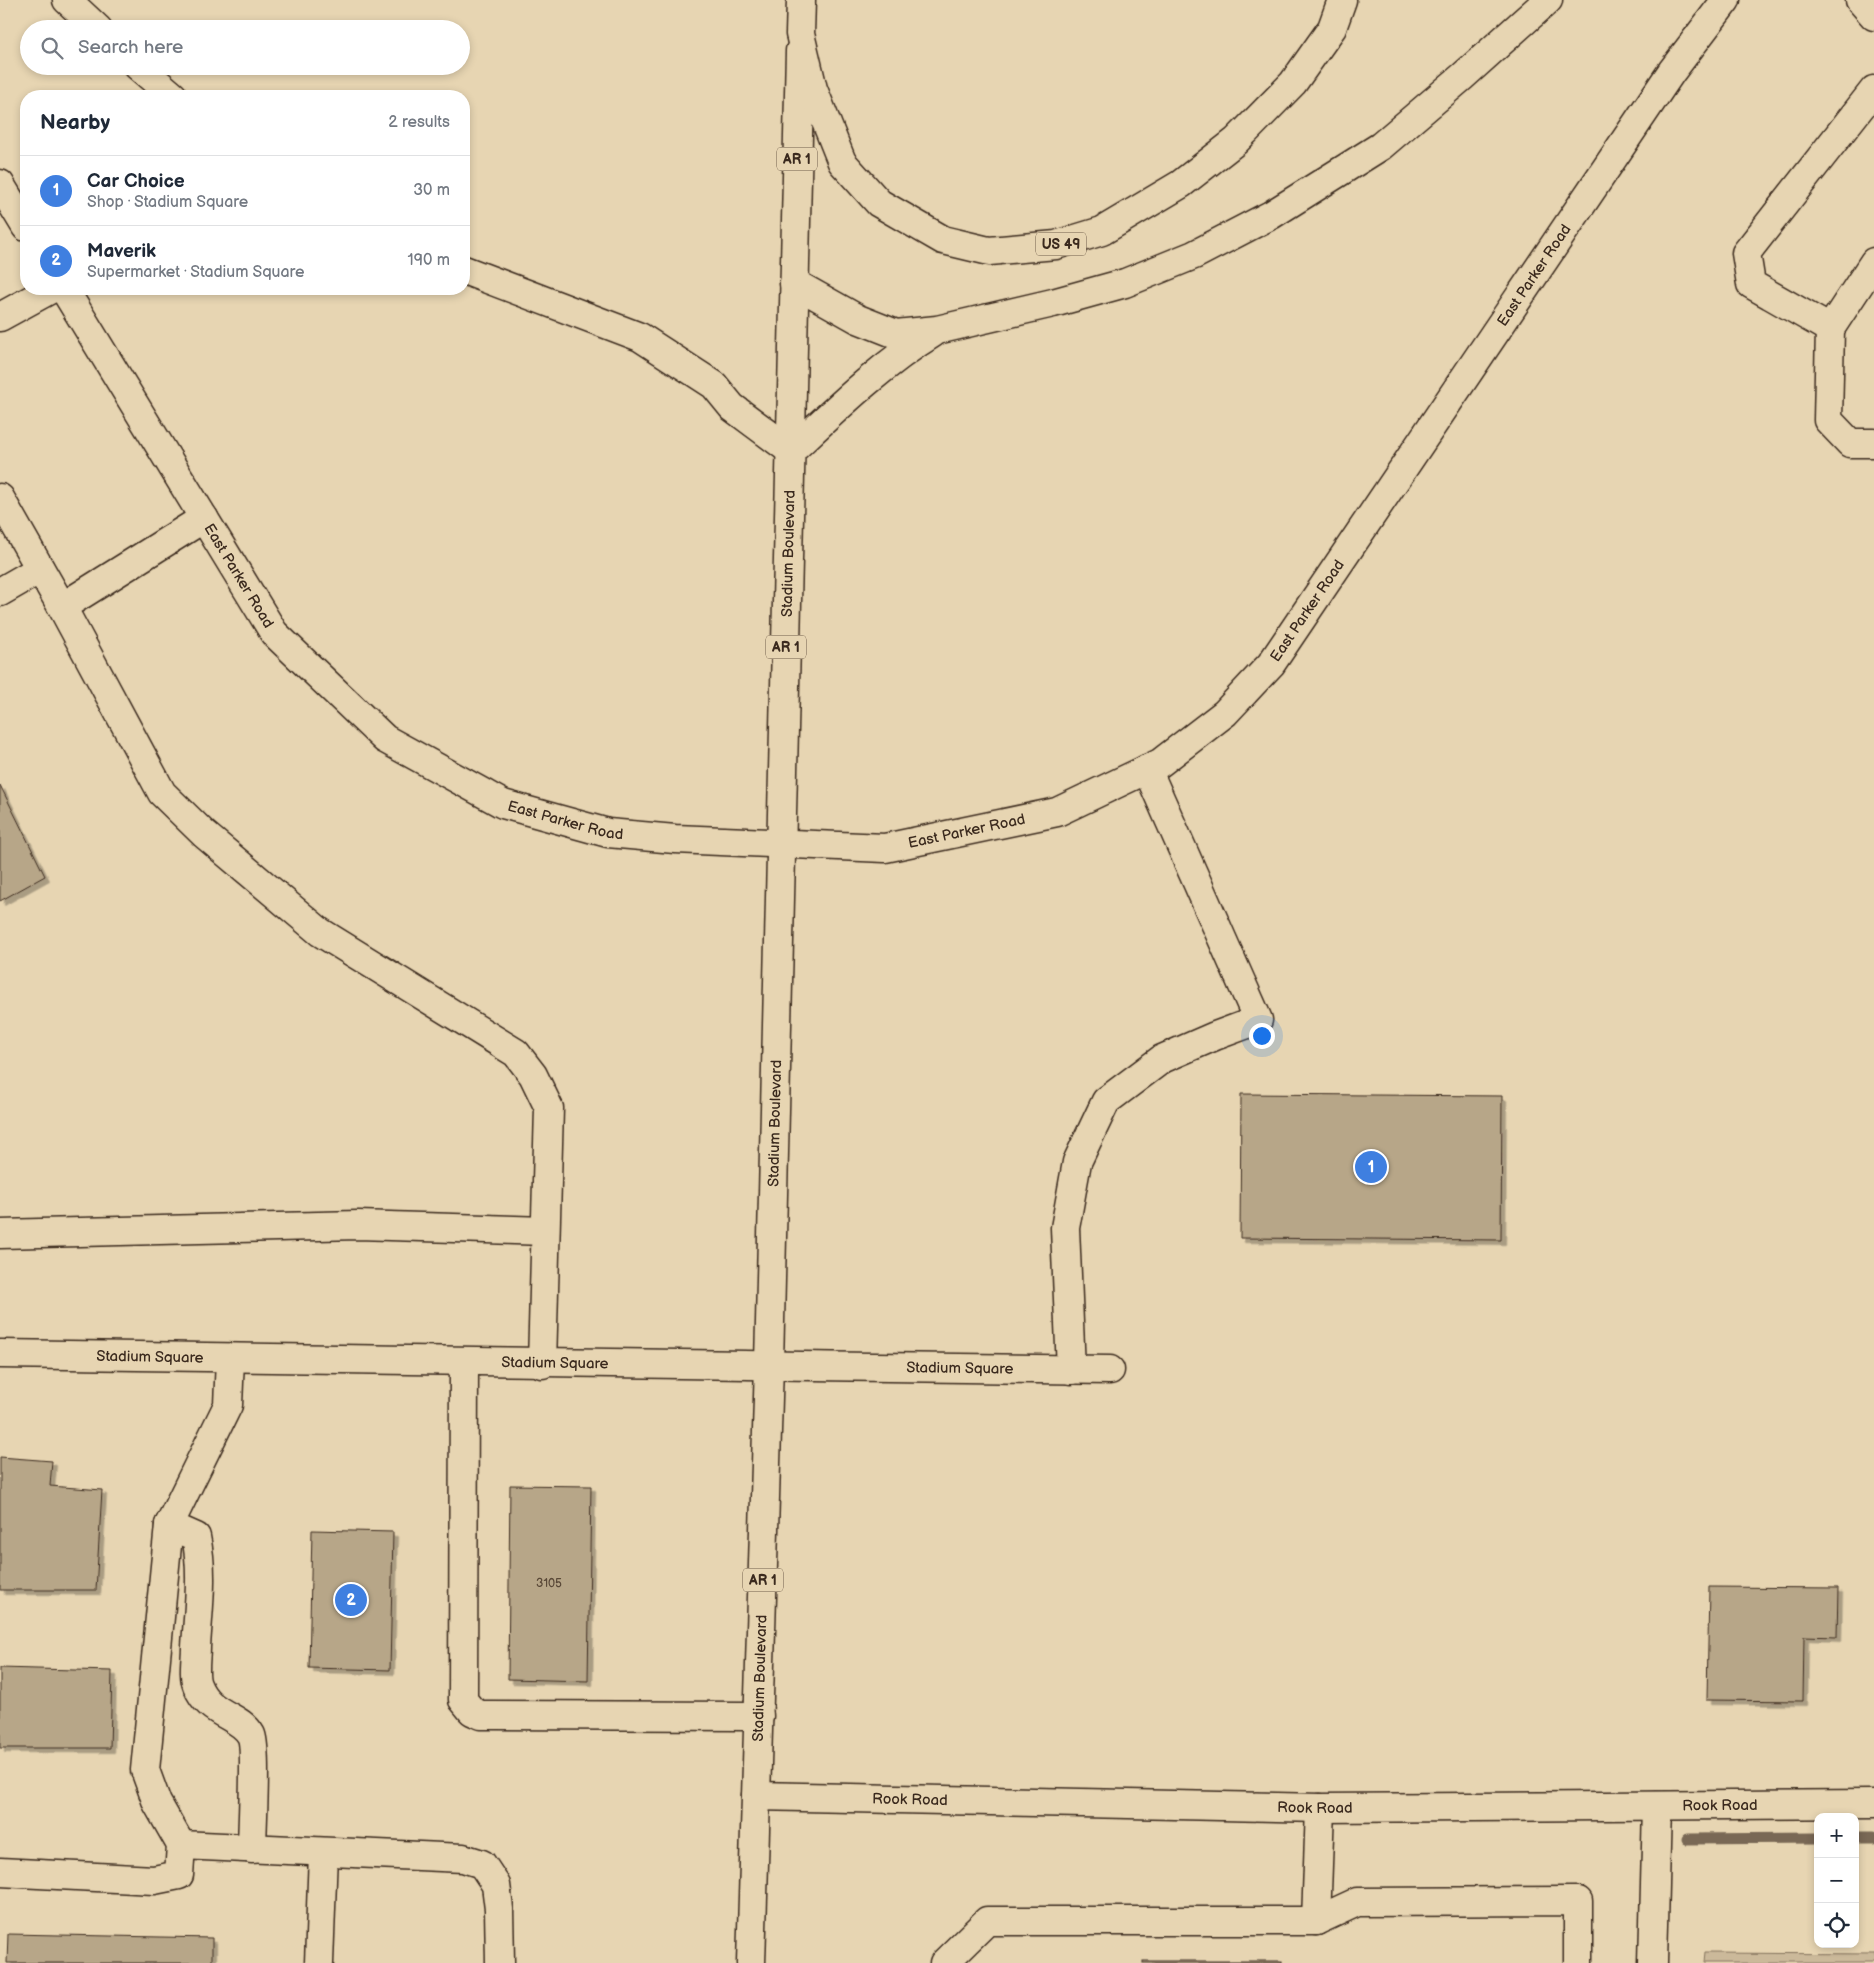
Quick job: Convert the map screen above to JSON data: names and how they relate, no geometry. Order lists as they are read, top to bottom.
{
  "streets": {
    "main road": [
      "AR 1",
      "US 49",
      "East Parker Road",
      "Stadium Boulevard",
      "Stadium Square",
      "Rook Road"
    ]
  },
  "crossings": [
    ["AR 1", "US 49"],
    ["AR 1", "Stadium Boulevard"],
    ["East Parker Road", "Stadium Boulevard"],
    ["Stadium Boulevard", "Stadium Square"],
    ["Stadium Boulevard", "Rook Road"]
  ],
  "house_numbers": ["3105"],
  "page": {
    "search": "Search here",
    "heading": ["Nearby", "2 results"],
    "list": [
      {
        "mark": "1",
        "name": "Car Choice",
        "note": "Shop · Stadium Square",
        "value": "30 m"
      },
      {
        "mark": "2",
        "name": "Maverik",
        "note": "Supermarket · Stadium Square",
        "value": "190 m"
      }
    ],
    "pins": ["1", "2"],
    "map_buttons": ["+", "−"]
  }
}
